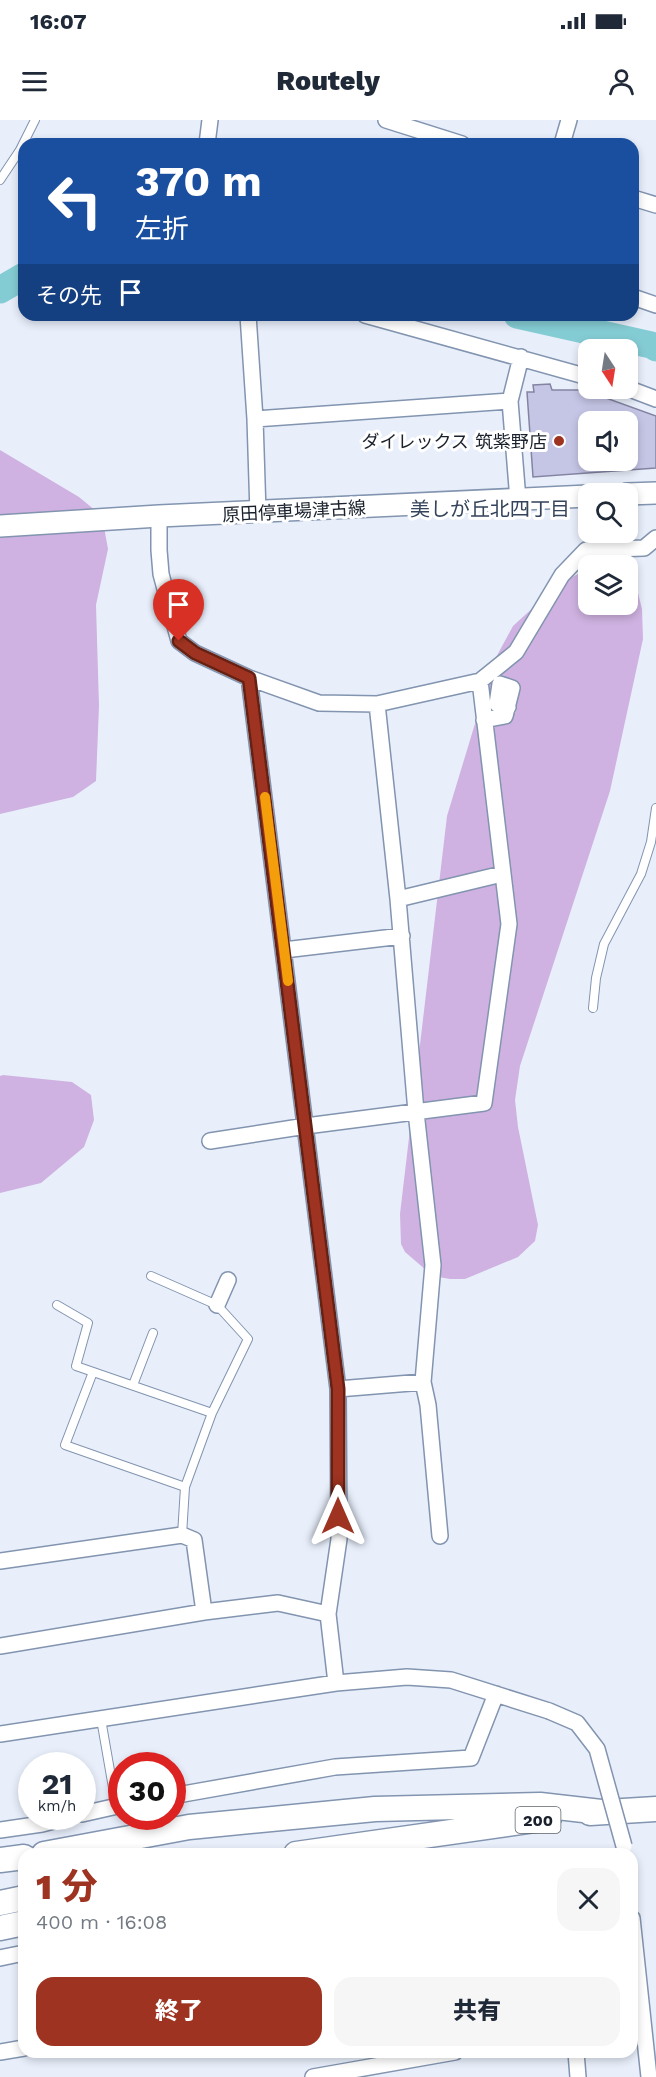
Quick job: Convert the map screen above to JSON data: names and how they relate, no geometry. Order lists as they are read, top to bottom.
{
  "streets": {
    "highway": ["200"],
    "main road": ["原田停車場津古線"]
  },
  "districts": ["美しが丘北四丁目"],
  "places": ["ダイレックス 筑紫野店"],
  "north": "bottom",
  "page": {
    "status": "16:07",
    "header": "Routely",
    "turn": ["370 m", "左折"],
    "then": "その先",
    "speed": "21 km/h",
    "limit": "30",
    "heading": ["1 分", "400 m · 16:08"],
    "buttons": ["終了", "共有"]
  }
}
